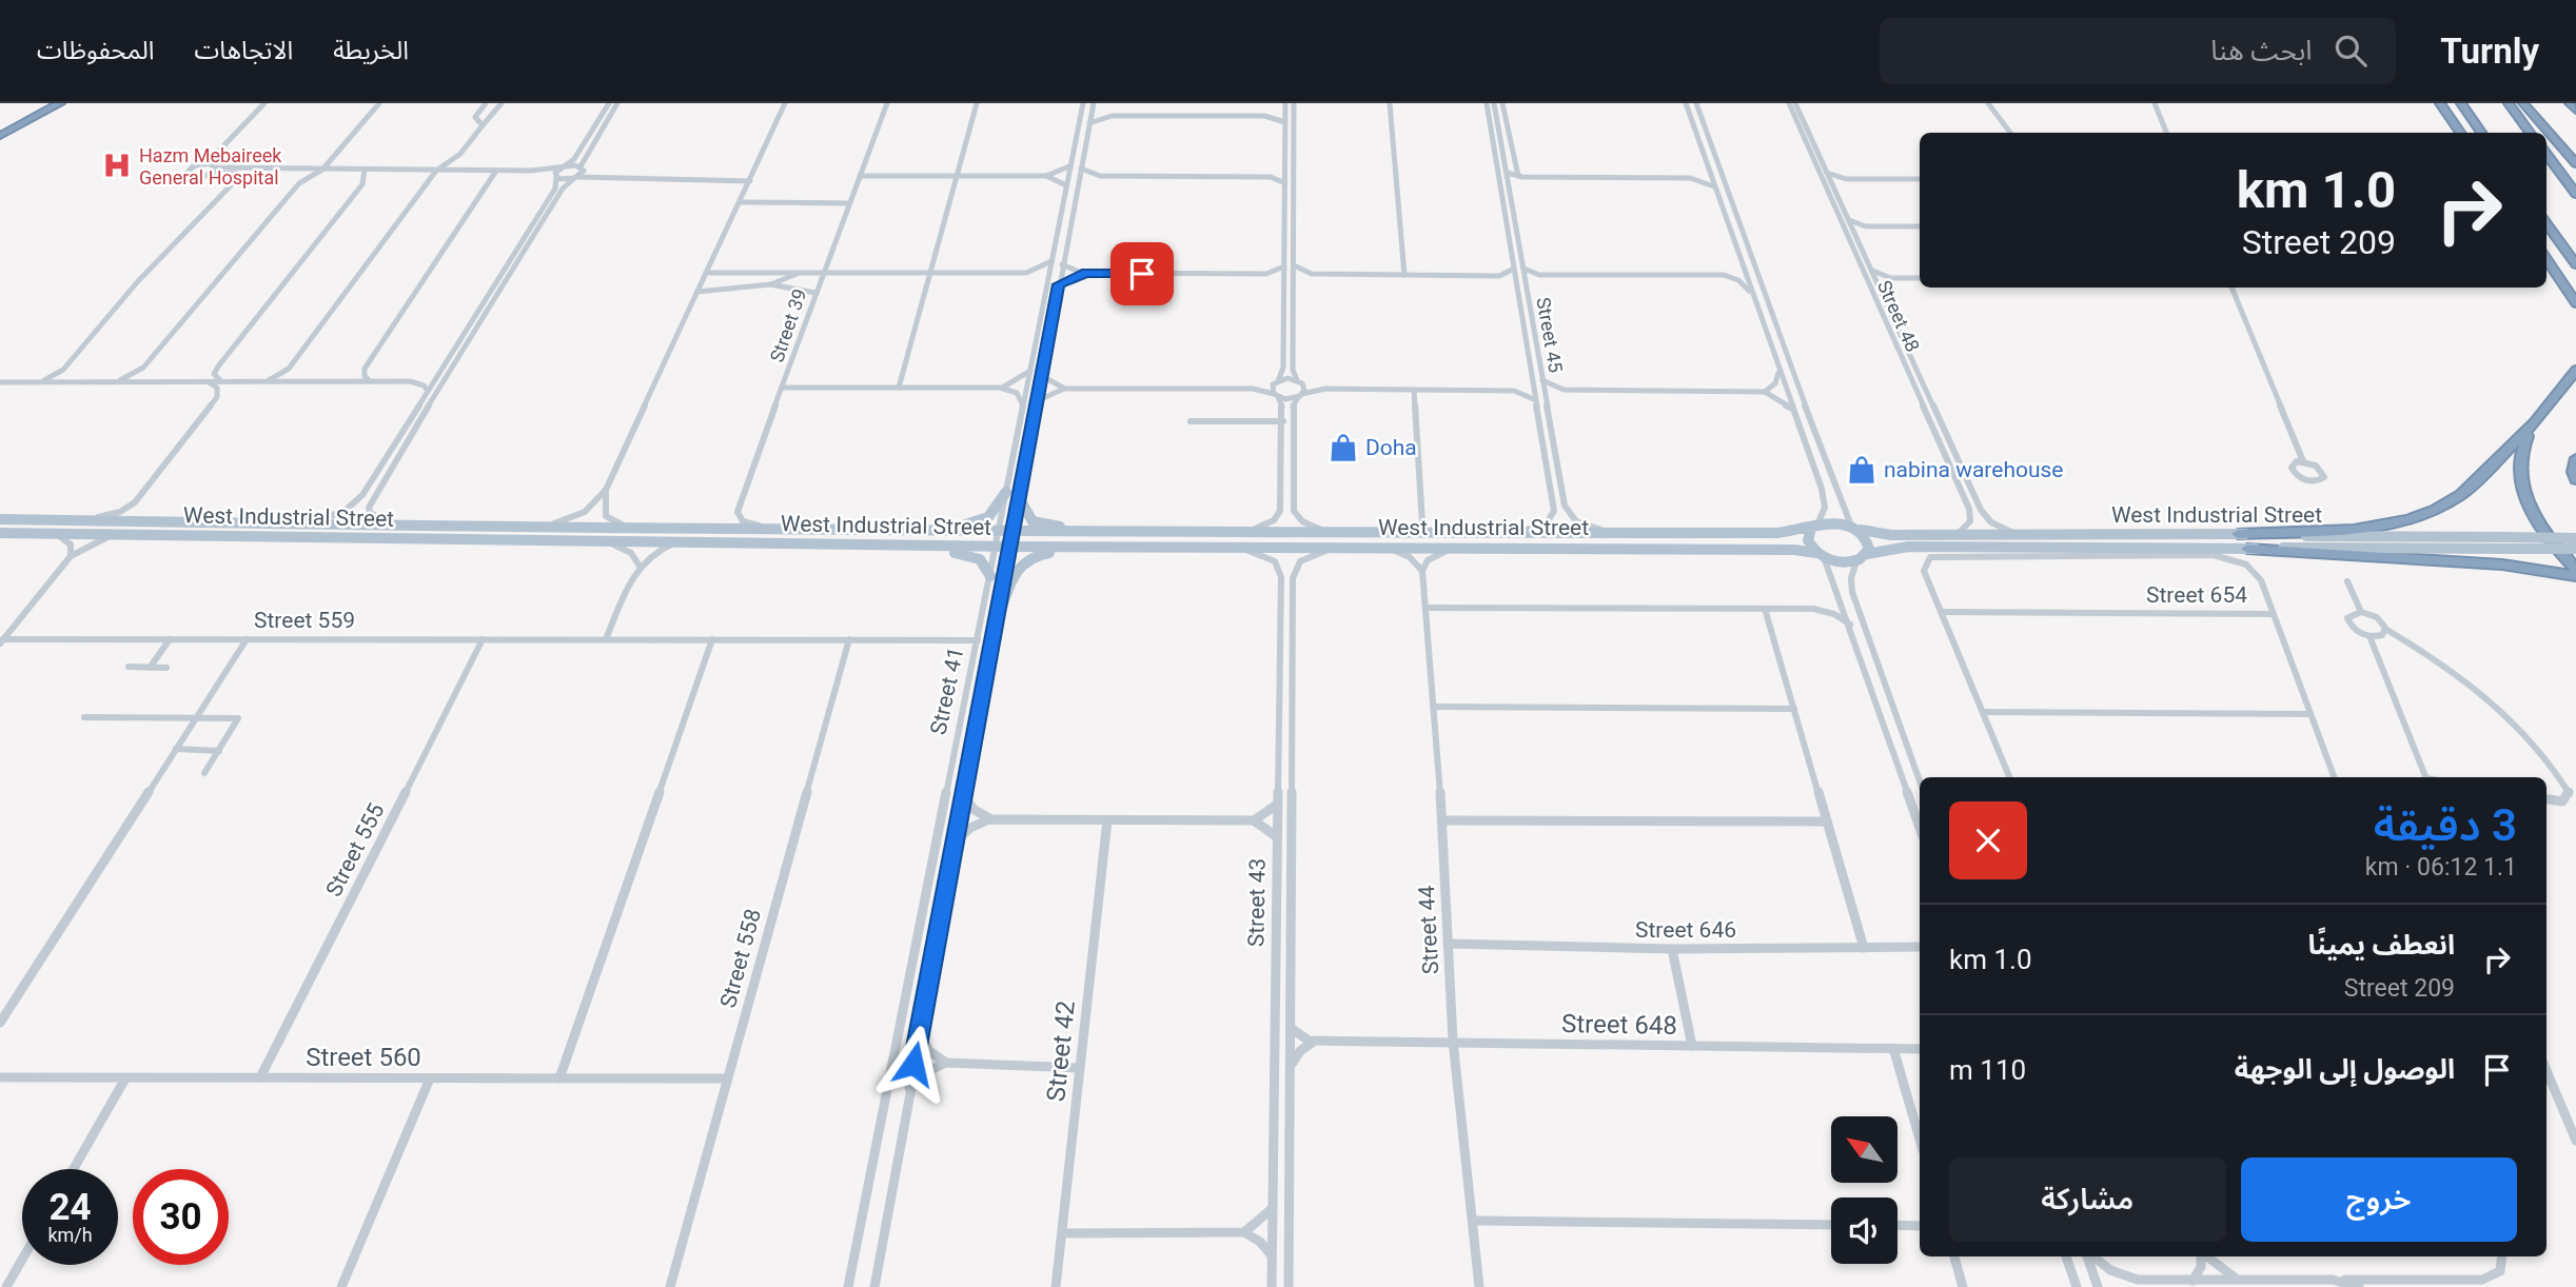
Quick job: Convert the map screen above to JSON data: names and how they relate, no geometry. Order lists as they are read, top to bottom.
{
  "streets": {
    "main road": ["West Industrial Street"],
    "street": [
      "Street 48",
      "Street 39",
      "Street 45",
      "Street 654",
      "Street 559",
      "Street 41",
      "Street 555",
      "Street 43",
      "Street 44",
      "Street 646",
      "Street 558",
      "Street 648",
      "Street 42",
      "Street 560"
    ]
  },
  "crossings": [
    ["Street 48", "West Industrial Street"],
    ["Street 39", "West Industrial Street"],
    ["Street 45", "West Industrial Street"],
    ["West Industrial Street", "Street 41"],
    ["West Industrial Street", "Street 43"],
    ["Street 559", "Street 41"],
    ["Street 559", "Street 555"],
    ["Street 559", "Street 558"],
    ["Street 555", "Street 560"],
    ["Street 43", "Street 648"],
    ["Street 44", "Street 646"],
    ["Street 44", "Street 648"],
    ["Street 558", "Street 560"]
  ],
  "places": {
    "hospital": ["Hazm Mebaireek General Hospital"],
    "shop": ["Doha", "nabina warehouse"]
  },
  "north": "top left",
  "page": {
    "header": "Turnly",
    "search": "ابحث هنا",
    "nav": ["الخريطة", "الاتجاهات", "المحفوظات"],
    "turn": ["1.0 km", "Street 209"],
    "heading": ["3 دقيقة", "1.1 km · 06:12"],
    "list": [
      {
        "name": "انعطف يمينًا",
        "note": "Street 209",
        "value": "1.0 km"
      },
      {
        "name": "الوصول إلى الوجهة",
        "value": "110 m"
      }
    ],
    "buttons": ["خروج", "مشاركة"],
    "speed": "24 km/h",
    "limit": "30"
  }
}
